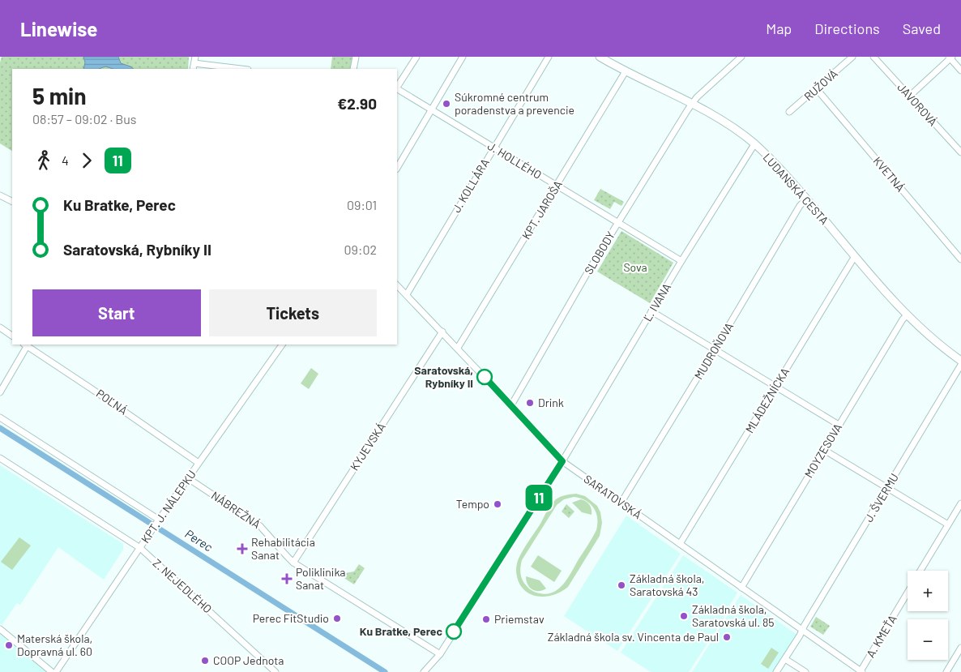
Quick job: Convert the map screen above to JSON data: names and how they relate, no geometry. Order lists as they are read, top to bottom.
{
  "streets": {
    "street": [
      "RUŽOVÁ",
      "JAVOROVÁ",
      "J. HOLLÉHO",
      "KVETNÁ",
      "J. KOLLÁRA",
      "LUDANSKÁ CESTA",
      "KPT. JAROŠA",
      "SLOBODY",
      "Ľ. IVANA",
      "MUDROŇOVA",
      "MLÁDEŽNÍCKA",
      "POĽNÁ",
      "KYJEVSKÁ",
      "MOYZESOVA",
      "SARATOVSKÁ",
      "J. ŠVERMU",
      "KPT. J. NÁLEPKU",
      "NÁBREŽNÁ",
      "Z. NEJEDLÉHO",
      "A. KMEŤA"
    ]
  },
  "crossings": [
    ["RUŽOVÁ", "KVETNÁ"],
    ["J. HOLLÉHO", "J. KOLLÁRA"],
    ["J. HOLLÉHO", "KPT. JAROŠA"],
    ["J. HOLLÉHO", "SLOBODY"],
    ["J. HOLLÉHO", "Ľ. IVANA"],
    ["J. KOLLÁRA", "SARATOVSKÁ"],
    ["LUDANSKÁ CESTA", "KPT. JAROŠA"],
    ["LUDANSKÁ CESTA", "SLOBODY"],
    ["LUDANSKÁ CESTA", "Ľ. IVANA"],
    ["LUDANSKÁ CESTA", "MUDROŇOVA"],
    ["LUDANSKÁ CESTA", "MLÁDEŽNÍCKA"],
    ["LUDANSKÁ CESTA", "MOYZESOVA"],
    ["KPT. JAROŠA", "SARATOVSKÁ"],
    ["SLOBODY", "SARATOVSKÁ"],
    ["Ľ. IVANA", "SARATOVSKÁ"],
    ["Ľ. IVANA", "NÁBREŽNÁ"],
    ["MUDROŇOVA", "SARATOVSKÁ"],
    ["MLÁDEŽNÍCKA", "SARATOVSKÁ"],
    ["POĽNÁ", "KPT. J. NÁLEPKU"],
    ["KYJEVSKÁ", "SARATOVSKÁ"],
    ["KYJEVSKÁ", "NÁBREŽNÁ"],
    ["MOYZESOVA", "SARATOVSKÁ"],
    ["SARATOVSKÁ", "J. ŠVERMU"],
    ["SARATOVSKÁ", "A. KMEŤA"],
    ["KPT. J. NÁLEPKU", "NÁBREŽNÁ"],
    ["KPT. J. NÁLEPKU", "Z. NEJEDLÉHO"]
  ],
  "water": ["Perec"],
  "parks": ["Sova"],
  "places": {
    "other": [
      "Súkromné centrum poradenstva a prevencie",
      "Saratovská, Rybníky II",
      "Drink",
      "Tempo",
      "Základná škola, Saratovská 43",
      "Základná škola, Saratovská ul. 85",
      "Perec FitStudio",
      "Priemstav",
      "Ku Bratke, Perec",
      "Základná škola sv. Vincenta de Paul",
      "Materská škola, Dopravná ul. 60",
      "COOP Jednota"
    ],
    "health": ["Rehabilitácia Sanat", "Poliklinika Sanat"]
  },
  "lines": ["bus line 11"],
  "page": {
    "header": "Linewise",
    "nav": ["Map", "Directions", "Saved"],
    "on_map": "11",
    "heading": ["5 min", "08:57 – 09:02 · Bus", "€2.90"],
    "legs": ["4", "11"],
    "list": [
      {
        "name": "Ku Bratke, Perec",
        "value": "09:01"
      },
      {
        "name": "Saratovská, Rybníky II",
        "value": "09:02"
      }
    ],
    "buttons": ["Start", "Tickets"],
    "map_buttons": ["+", "−"]
  }
}
